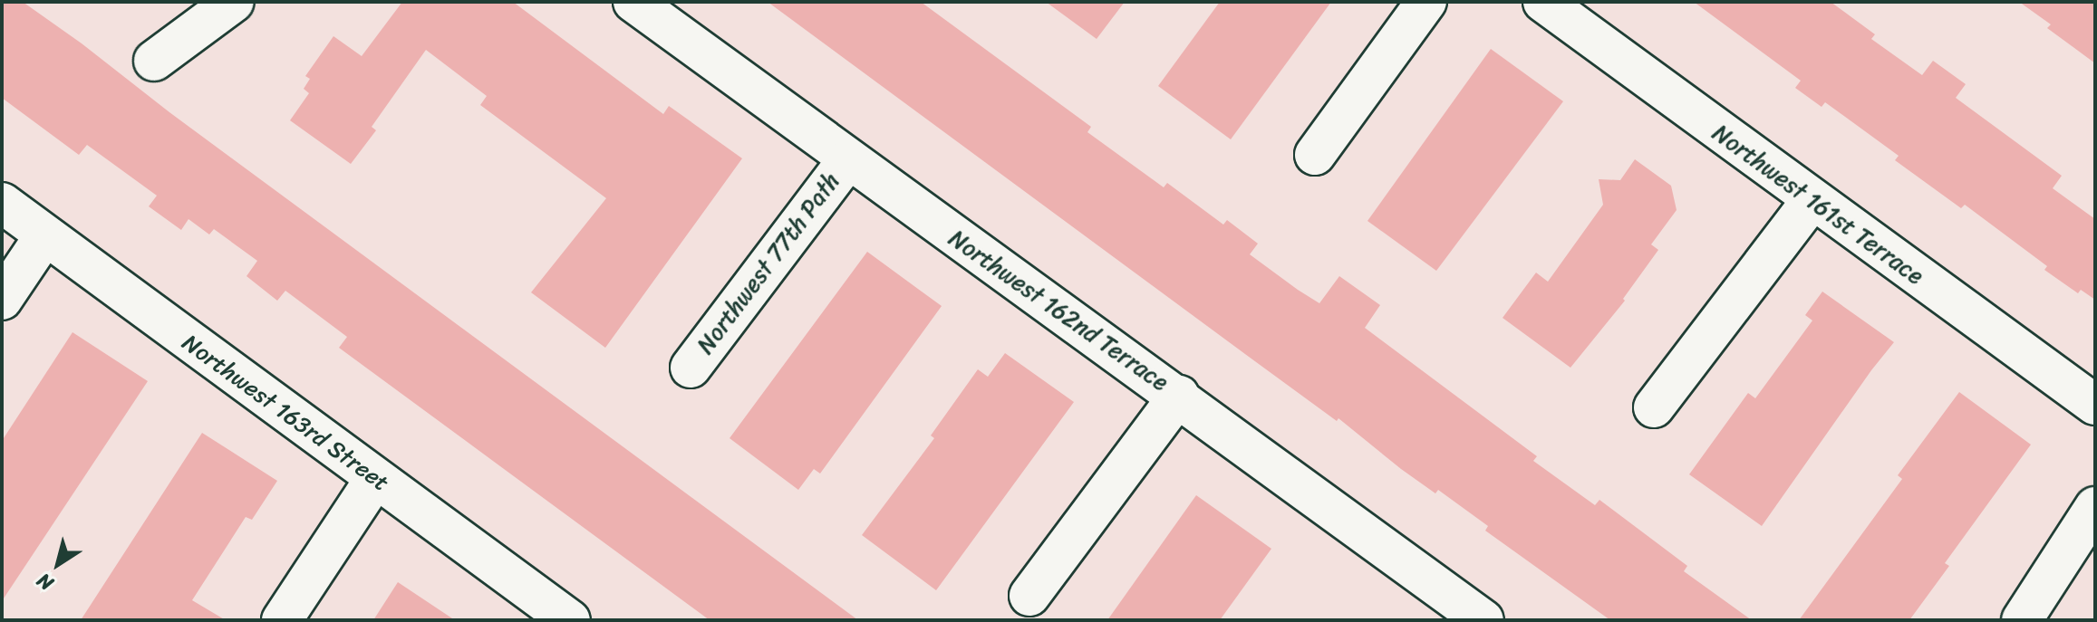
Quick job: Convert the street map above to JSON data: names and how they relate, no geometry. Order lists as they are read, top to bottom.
{
  "streets": {
    "street": [
      "Northwest 161st Terrace",
      "Northwest 77th Path",
      "Northwest 162nd Terrace",
      "Northwest 163rd Street"
    ]
  },
  "crossings": [
    ["Northwest 77th Path", "Northwest 162nd Terrace"]
  ],
  "north": "bottom left"
}
